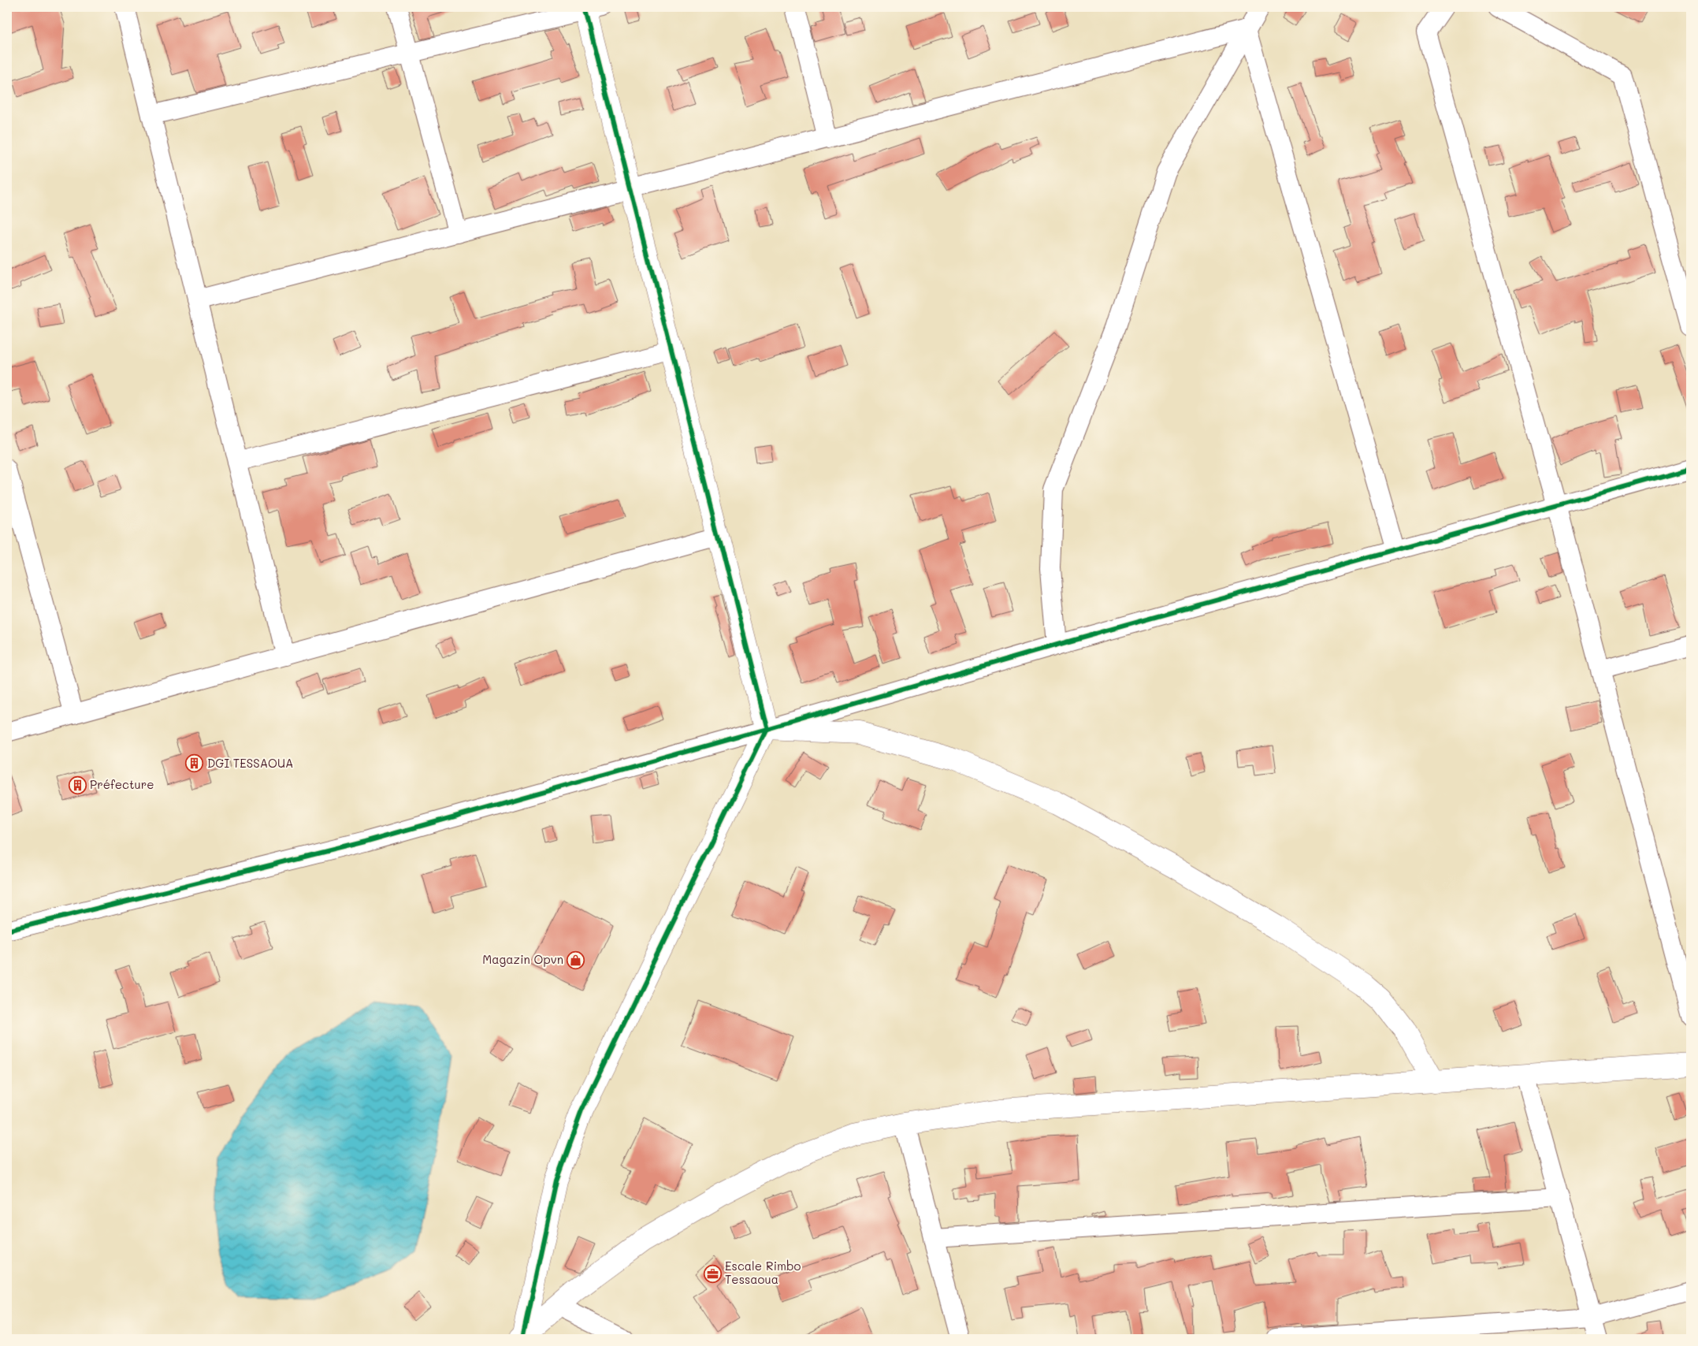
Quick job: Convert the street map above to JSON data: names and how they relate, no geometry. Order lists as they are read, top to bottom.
{
  "places": {
    "building": ["DGI TESSAOUA", "Préfecture"],
    "shop": ["Magazin Opvn"],
    "office": ["Escale Rimbo Tessaoua"]
  }
}
